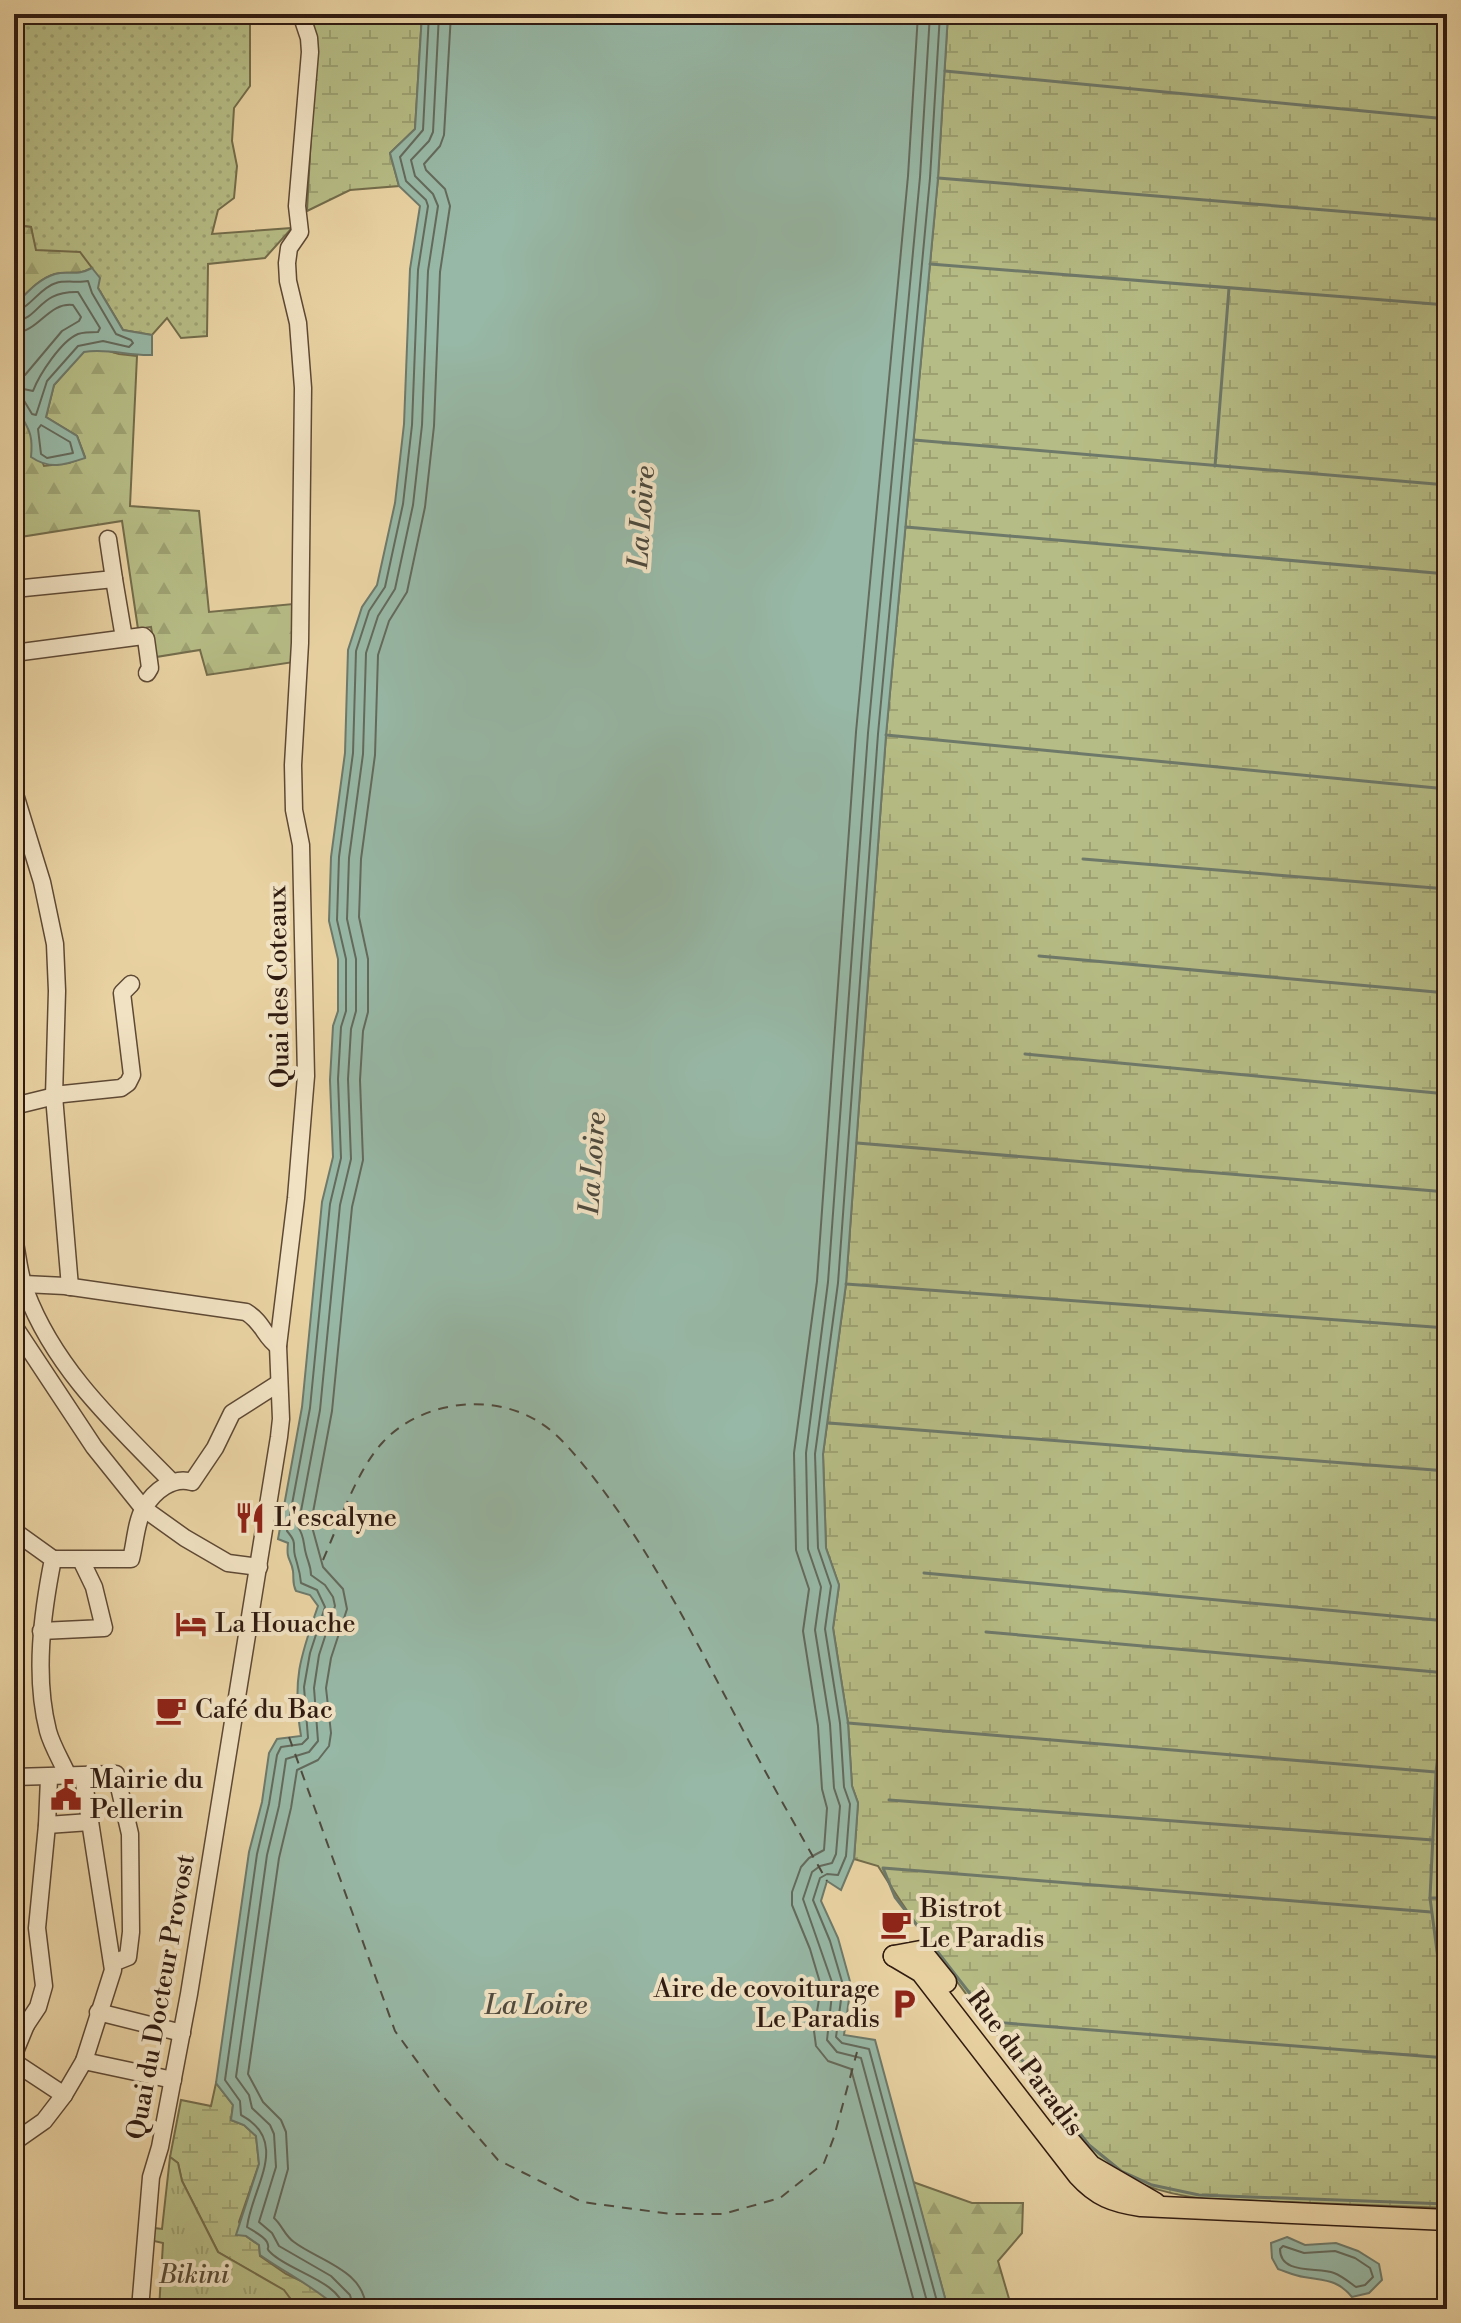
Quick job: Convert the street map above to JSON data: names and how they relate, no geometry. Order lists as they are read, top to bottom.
{
  "streets": {
    "main road": ["Rue du Paradis"],
    "street": ["Quai des Coteaux", "Quai du Docteur Provost"]
  },
  "crossings": [
    ["Quai des Coteaux", "Quai du Docteur Provost"]
  ],
  "water": ["La Loire"],
  "parks": ["Bikini"],
  "places": {
    "restaurant": ["L'escalyne"],
    "hotel": ["La Houache"],
    "cafe": ["Café du Bac", "Bistrot Le Paradis"],
    "public building": ["Mairie du Pellerin"],
    "parking": ["Aire de covoiturage Le Paradis"]
  }
}
